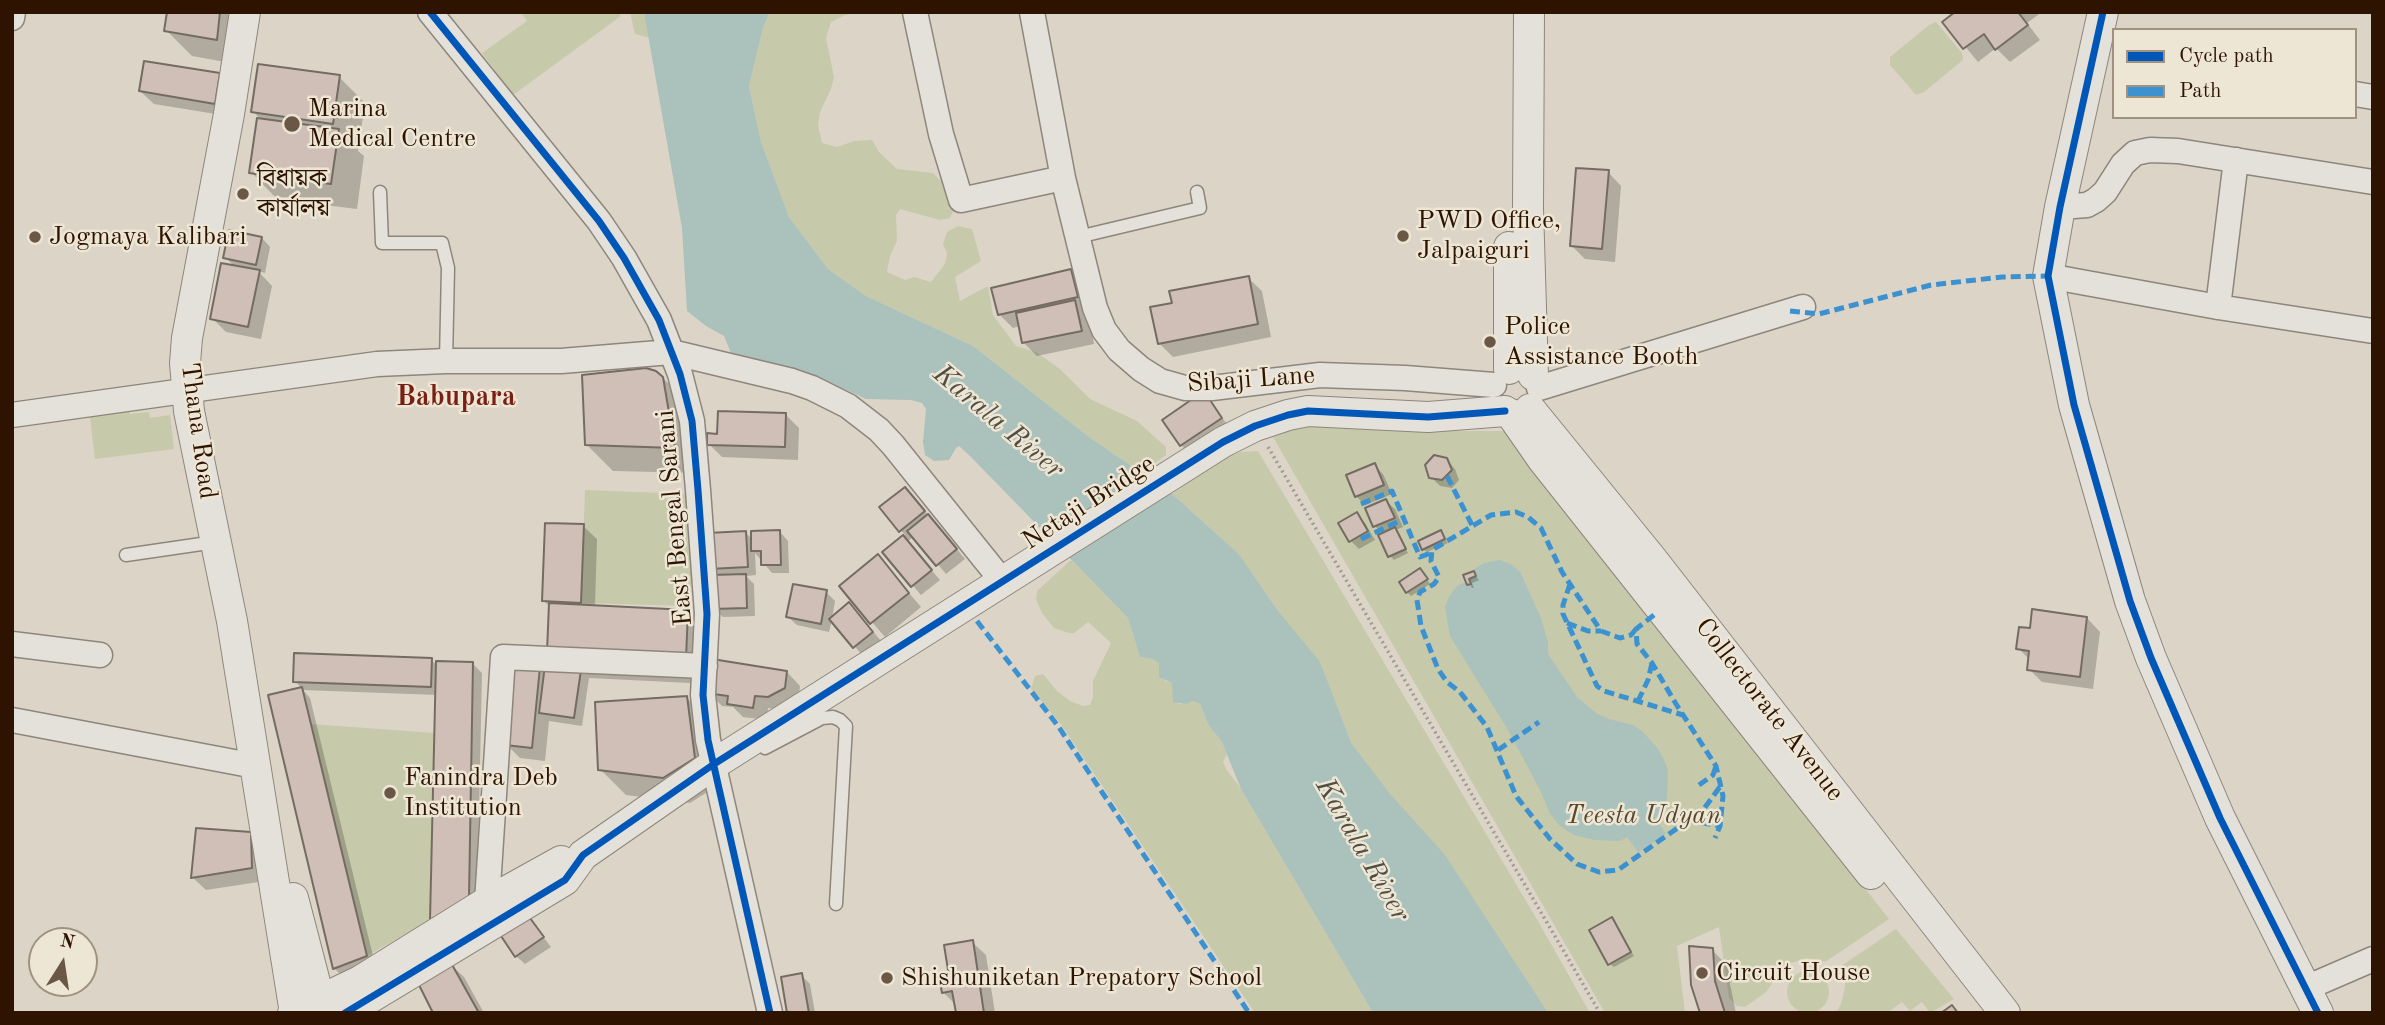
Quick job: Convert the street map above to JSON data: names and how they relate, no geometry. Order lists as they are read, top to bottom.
{
  "streets": {
    "street": [
      "Sibaji Lane",
      "Thana Road",
      "Netaji Bridge",
      "East Bengal Sarani",
      "Collectorate Avenue"
    ]
  },
  "crossings": [
    ["Sibaji Lane", "Collectorate Avenue"],
    ["Netaji Bridge", "East Bengal Sarani"]
  ],
  "districts": ["Babupara"],
  "water": ["Karala River"],
  "parks": ["Teesta Udyan"],
  "places": [
    "Marina Medical Centre",
    "বিধায়ক কার্যালয়",
    "PWD Office, Jalpaiguri",
    "Jogmaya Kalibari",
    "Police Assistance Booth",
    "Fanindra Deb Institution",
    "Circuit House",
    "Shishuniketan Prepatory School"
  ],
  "legend": ["Cycle path", "Path"],
  "north": "top"
}
